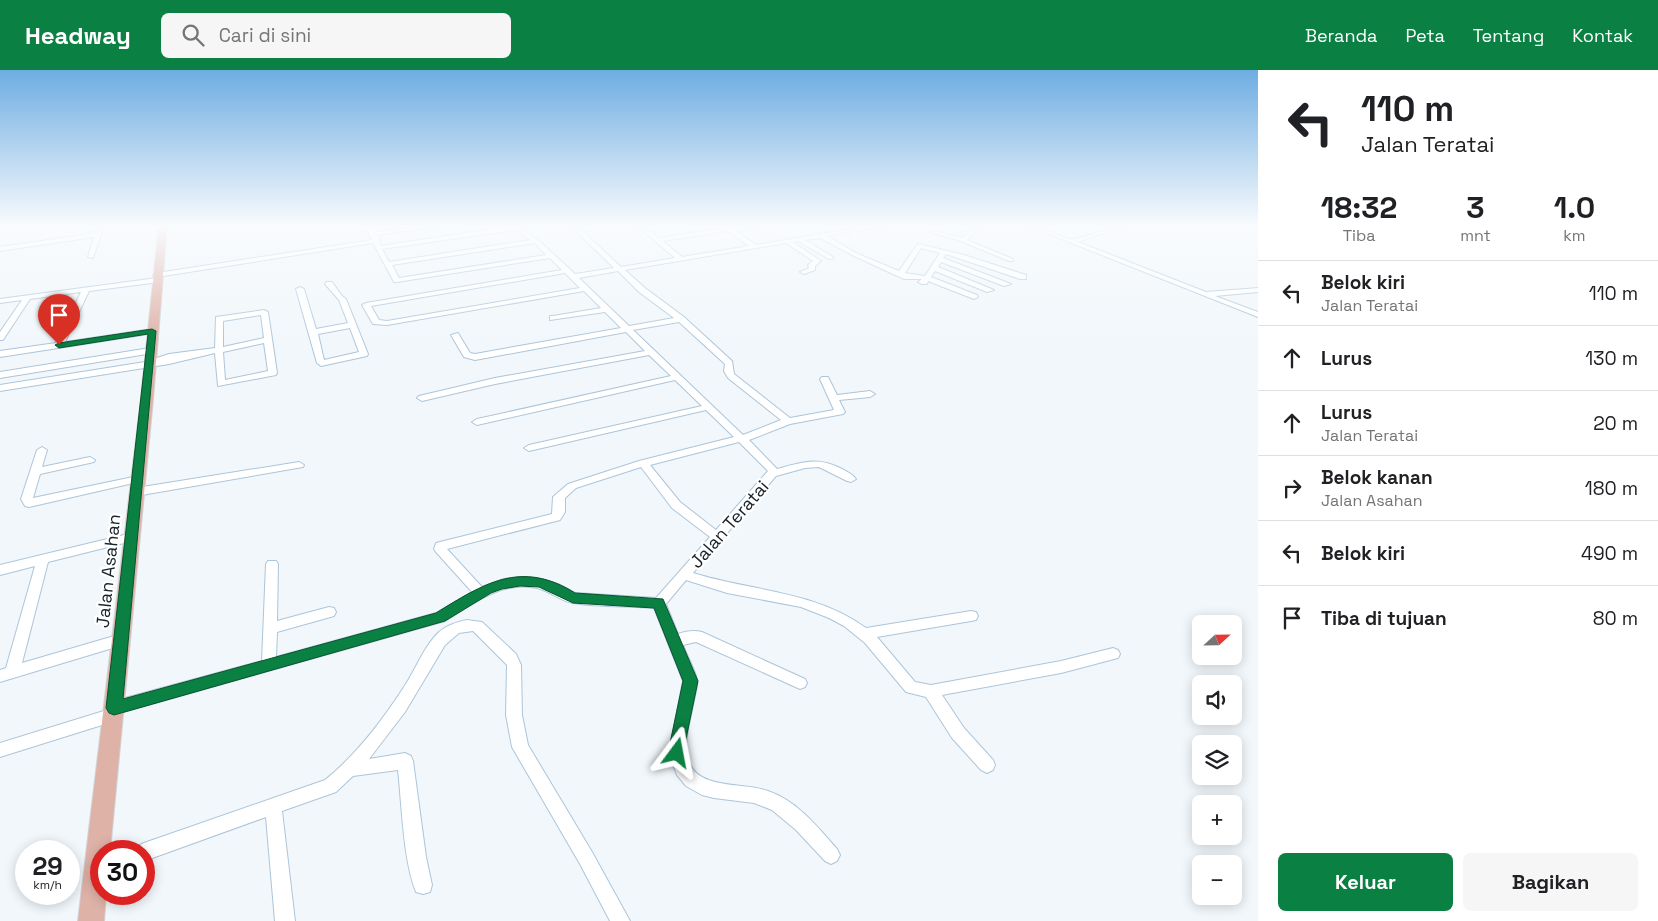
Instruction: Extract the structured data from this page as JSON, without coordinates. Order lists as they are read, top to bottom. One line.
{"streets":{"main road":["Jalan Asahan"],"street":["Jalan Teratai"]},"north":"right","page":{"header":"Headway","search":"Cari di sini","nav":["Beranda","Peta","Tentang","Kontak"],"turn":["110 m","Jalan Teratai"],"eta":["18:32","Tiba","3","mnt","1.0","km"],"list":[{"name":"Belok kiri","note":"Jalan Teratai","value":"110 m"},{"name":"Lurus","value":"130 m"},{"name":"Lurus","note":"Jalan Teratai","value":"20 m"},{"name":"Belok kanan","note":"Jalan Asahan","value":"180 m"},{"name":"Belok kiri","value":"490 m"},{"name":"Tiba di tujuan","value":"80 m"}],"map_buttons":["+","−"],"speed":"29 km/h","limit":"30","buttons":["Keluar","Bagikan"]}}
